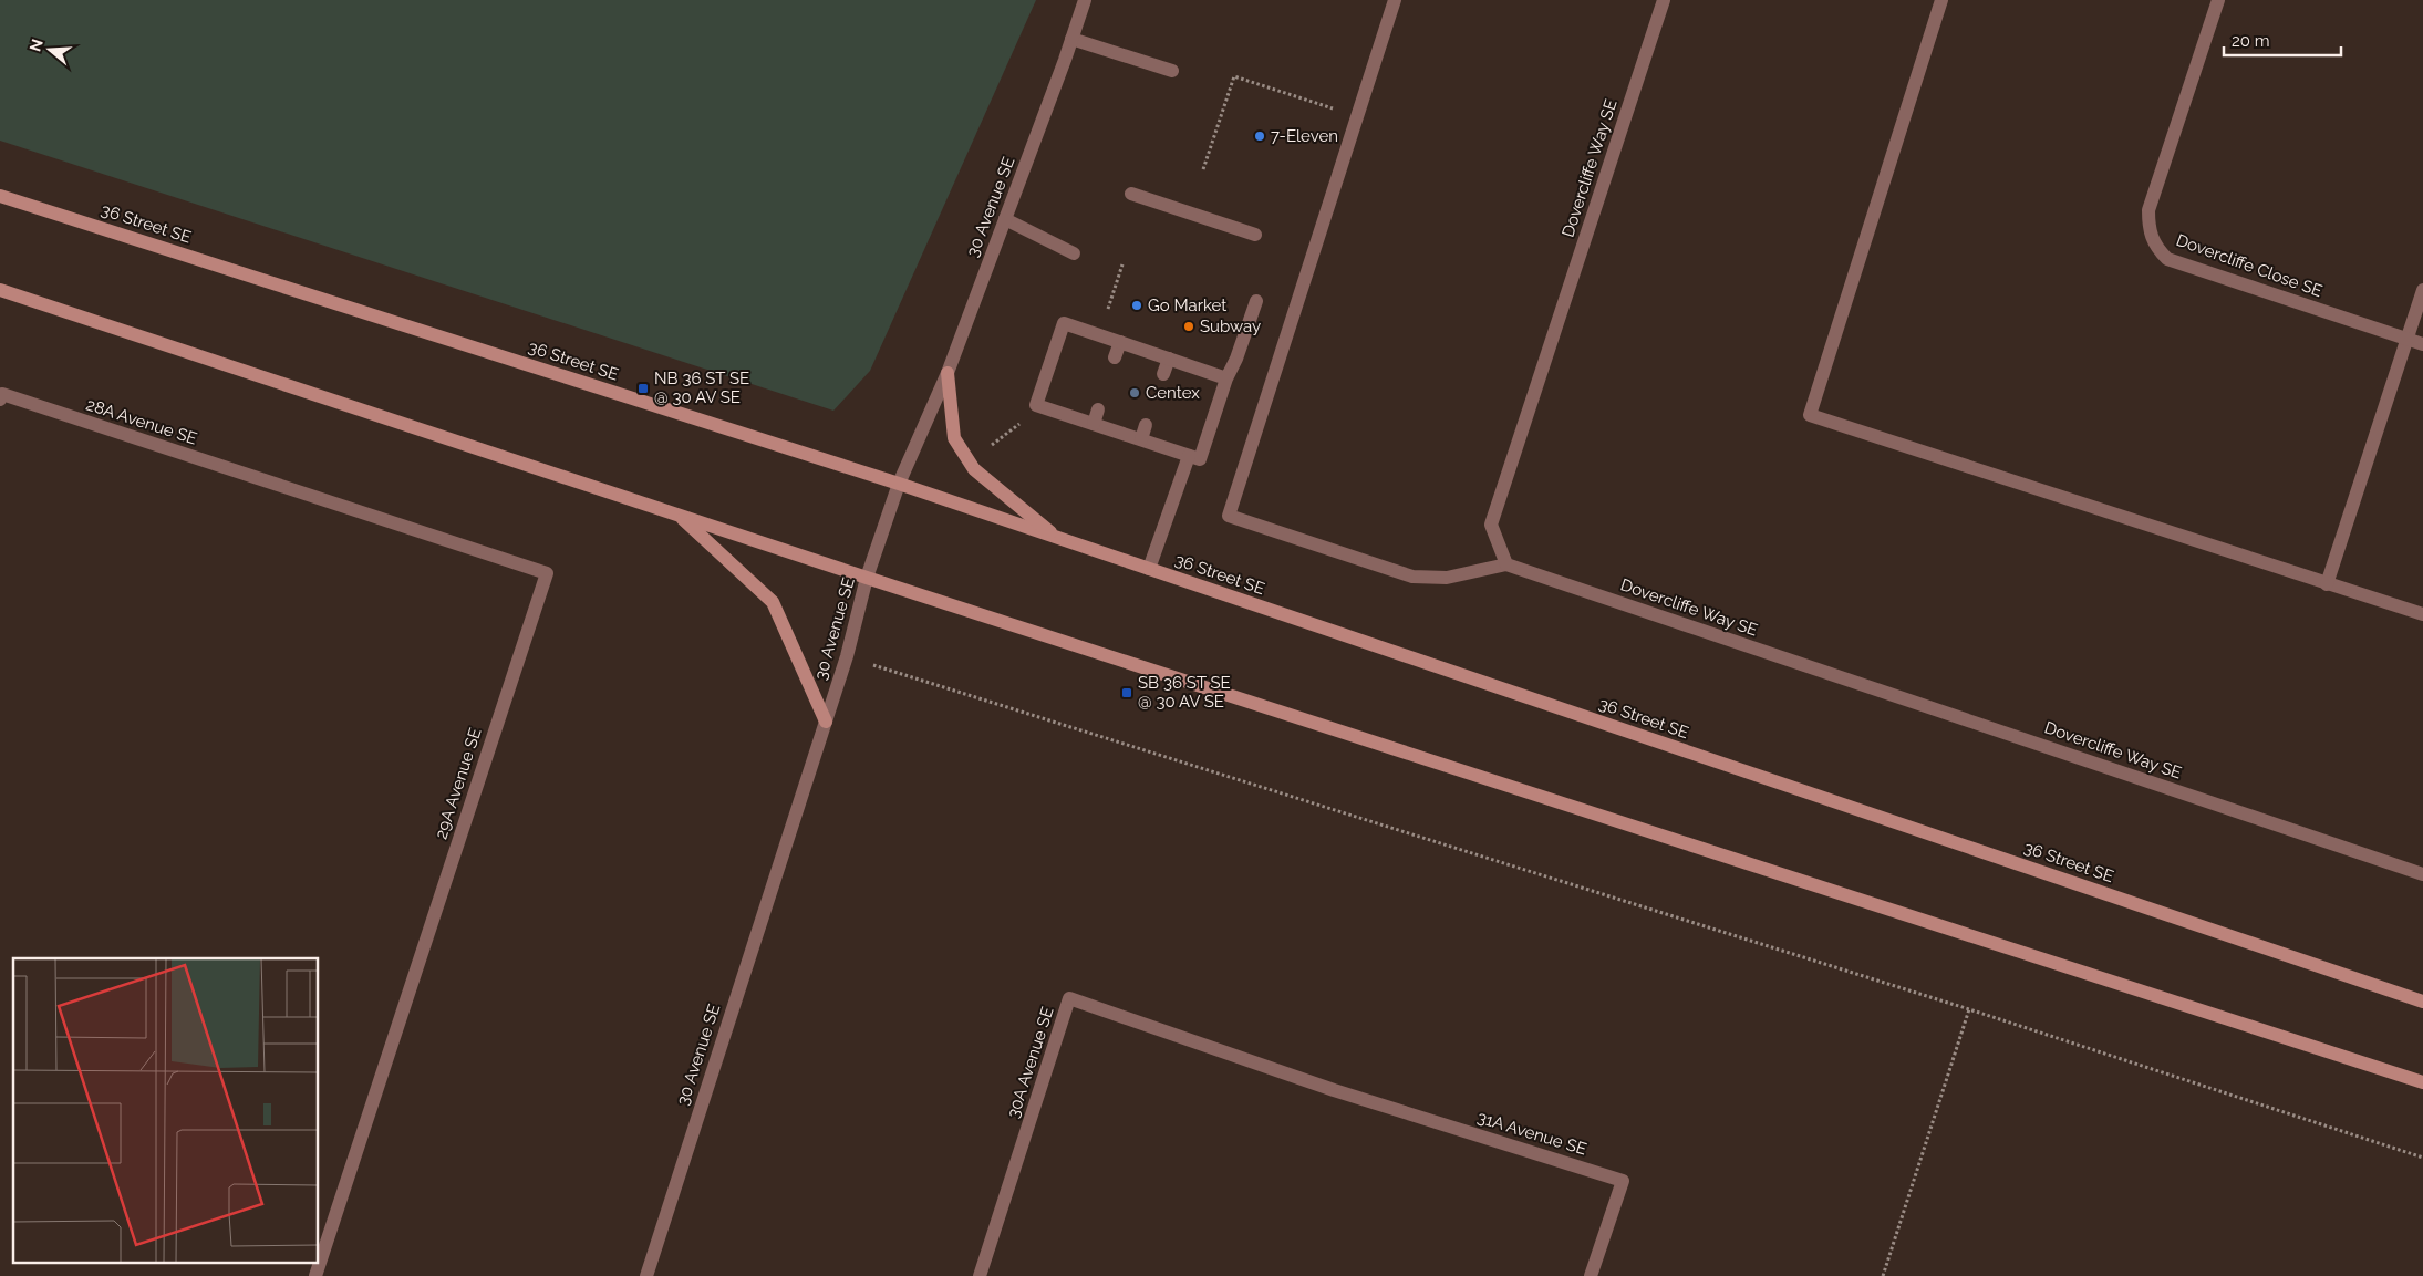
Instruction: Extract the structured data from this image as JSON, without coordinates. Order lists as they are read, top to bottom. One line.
{"streets":{"main road":["36 Street SE"],"street":["Dovercliffe Way SE","30 Avenue SE","Dovercliffe Close SE","28A Avenue SE","29A Avenue SE","30A Avenue SE","31A Avenue SE"]},"crossings":[["30 Avenue SE","36 Street SE"],["28A Avenue SE","29A Avenue SE"],["30A Avenue SE","31A Avenue SE"]],"places":{"other":["7-Eleven","Go Market","Subway","Centex"],"transit":["NB 36 ST SE @ 30 AV SE","SB 36 ST SE @ 30 AV SE"]},"scale_bar":"20 m","north":"left"}
